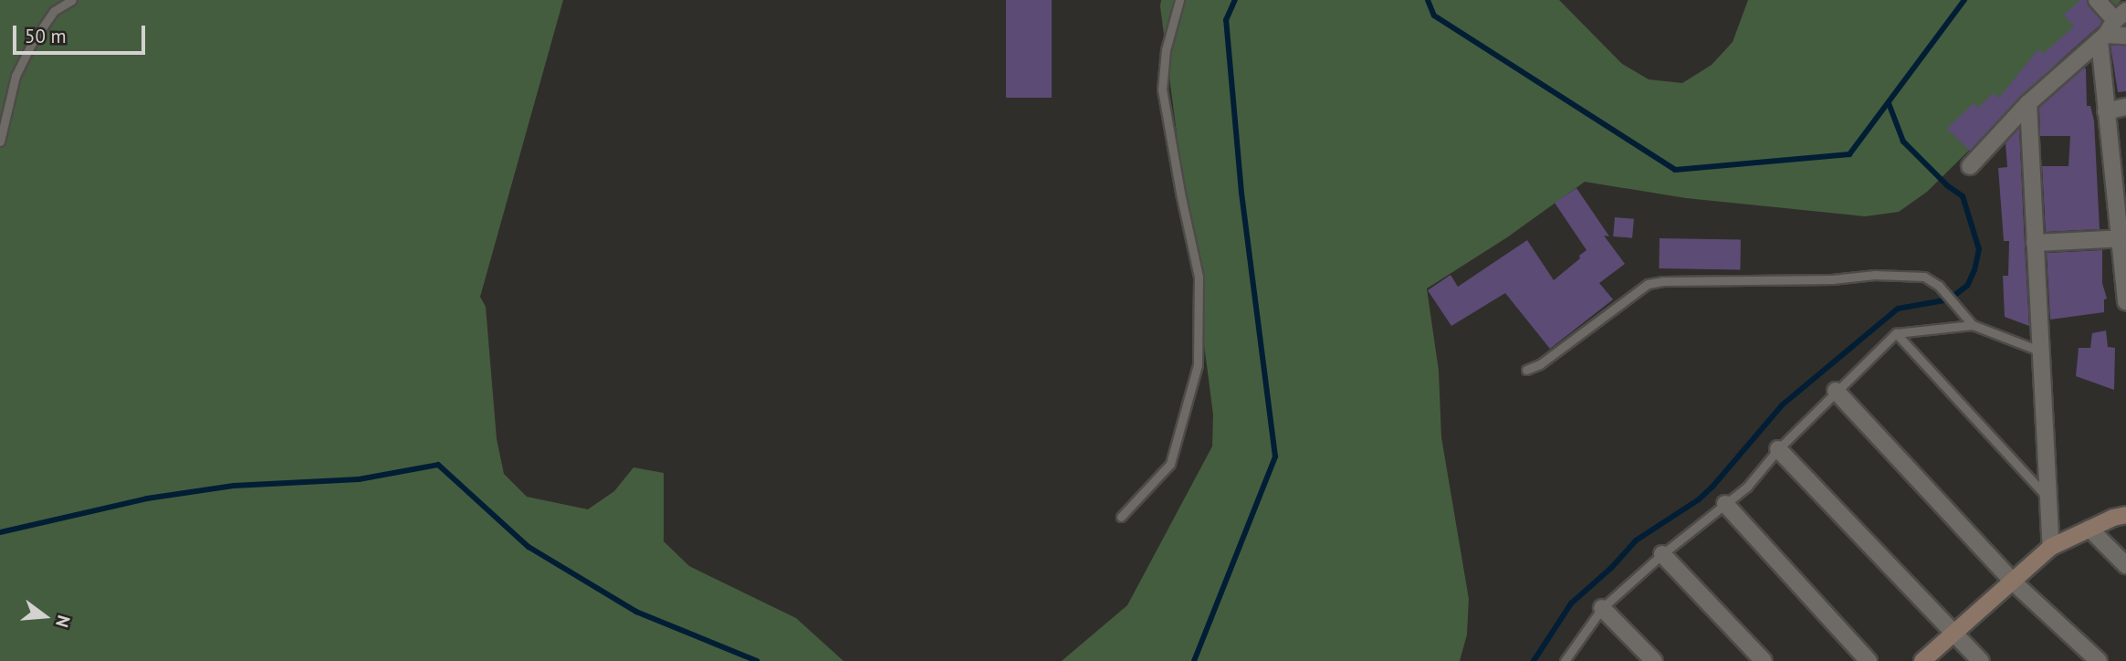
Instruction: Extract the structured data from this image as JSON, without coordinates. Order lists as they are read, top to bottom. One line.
{"scale_bar":"50 m","north":"right"}
